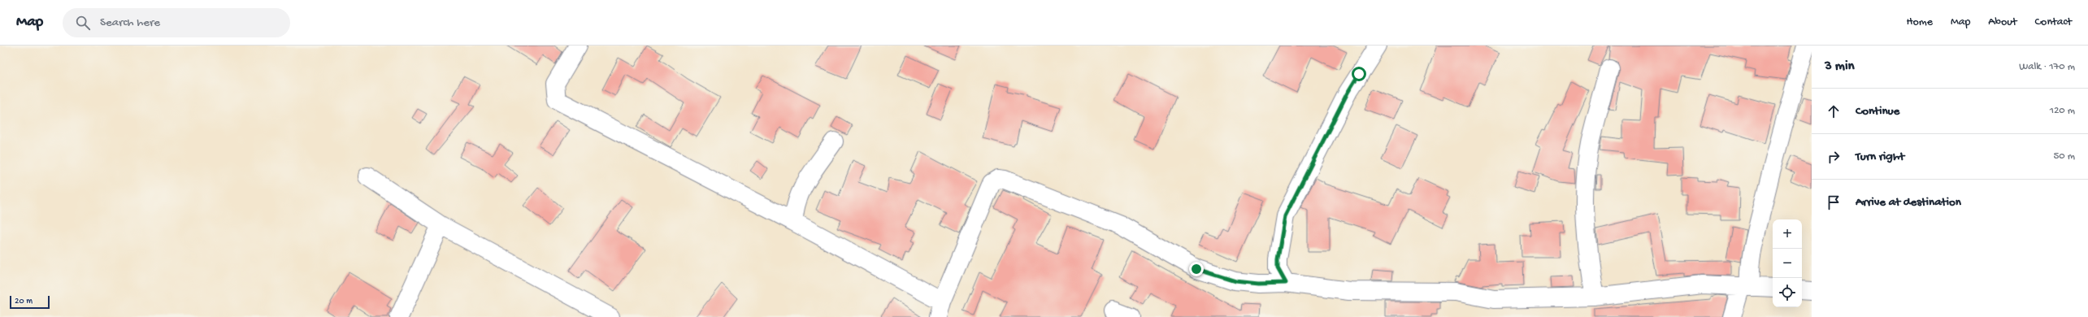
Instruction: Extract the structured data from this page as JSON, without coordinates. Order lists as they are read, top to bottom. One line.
{"scale_bar":"20 m","page":{"header":"Map","search":"Search here","nav":["Home","Map","About","Contact"],"heading":["3 min","Walk · 170 m"],"list":[["Continue","120 m"],["Turn right","50 m"],"Arrive at destination"],"map_buttons":["+","−"],"scale":"20 m"}}
